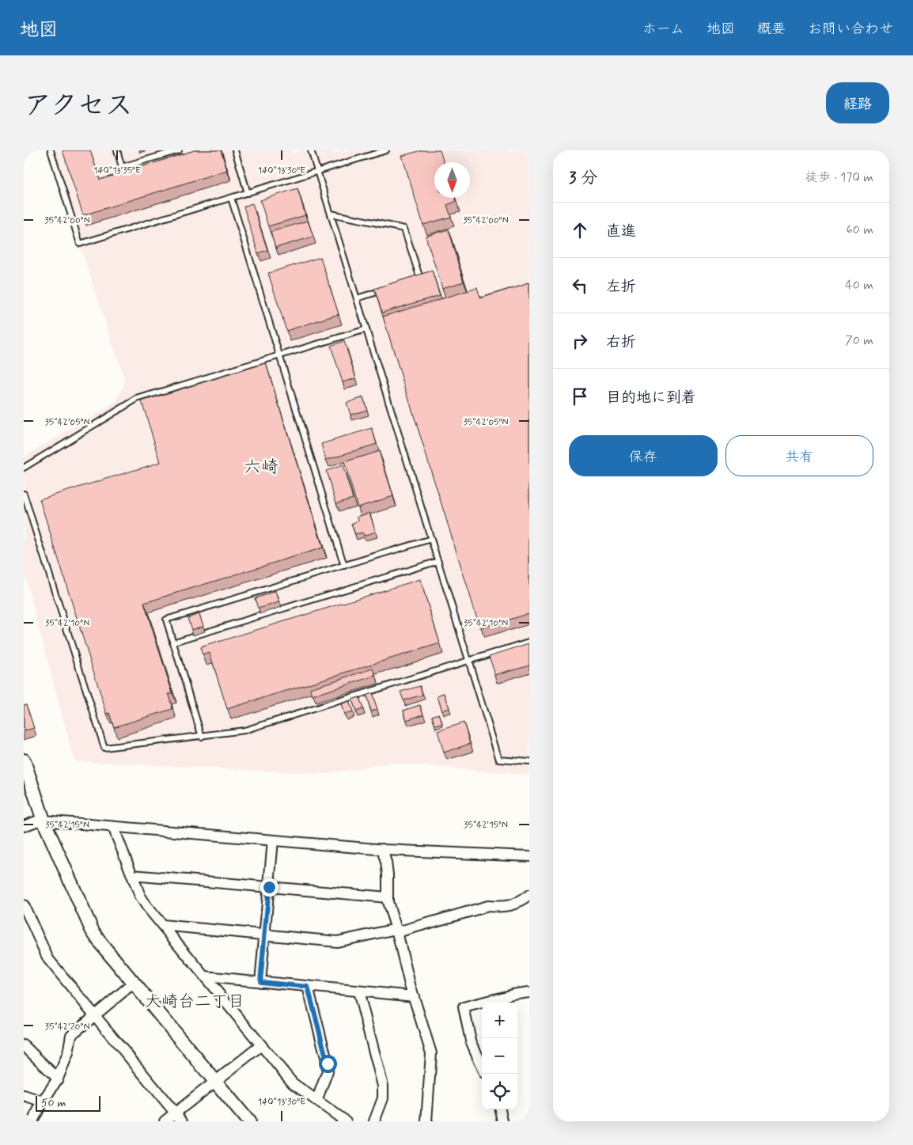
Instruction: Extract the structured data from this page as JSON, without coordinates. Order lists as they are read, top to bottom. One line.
{"districts":["六崎","大崎台二丁目"],"scale_bar":"50 m","north":"bottom","page":{"header":"地図","nav":["ホーム","地図","概要","お問い合わせ"],"title":"アクセス","buttons":["経路",["保存","共有"]],"heading":["3 分","徒歩 · 170 m"],"list":[["直進","60 m"],["左折","40 m"],["右折","70 m"],"目的地に到着"],"map_buttons":["+","−"],"scale":"50 m"},"coordinates":["140°13'35\"E","140°13'30\"E","35°42'00\"N","35°42'05\"N","35°42'10\"N","35°42'15\"N","35°42'20\"N"]}
